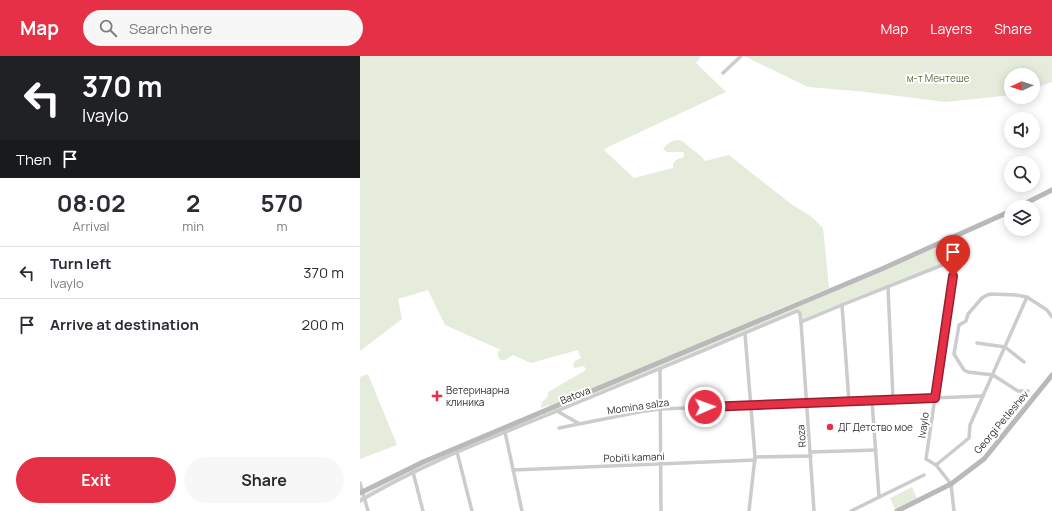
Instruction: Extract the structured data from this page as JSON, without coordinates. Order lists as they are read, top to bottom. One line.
{"streets":{"main road":["Georgi Petleshev"],"street":["Batova","Momina salza","Ivaylo","Roza","Pobiti kamani"]},"crossings":[["Batova","Roza"],["Momina salza","Ivaylo"],["Momina salza","Roza"],["Georgi Petleshev","Ivaylo"],["Roza","Pobiti kamani"]],"parks":["м-т Ментeше"],"places":{"health":["Ветеринарна клиника"],"other":["ДГ Детство мое"]},"north":"left","page":{"header":"Map","search":"Search here","nav":["Map","Layers","Share"],"turn":["370 m","Ivaylo"],"then":"Then","eta":["08:02","Arrival","2","min","570","m"],"list":[{"name":"Turn left","note":"Ivaylo","value":"370 m"},{"name":"Arrive at destination","value":"200 m"}],"buttons":["Exit","Share"]}}
